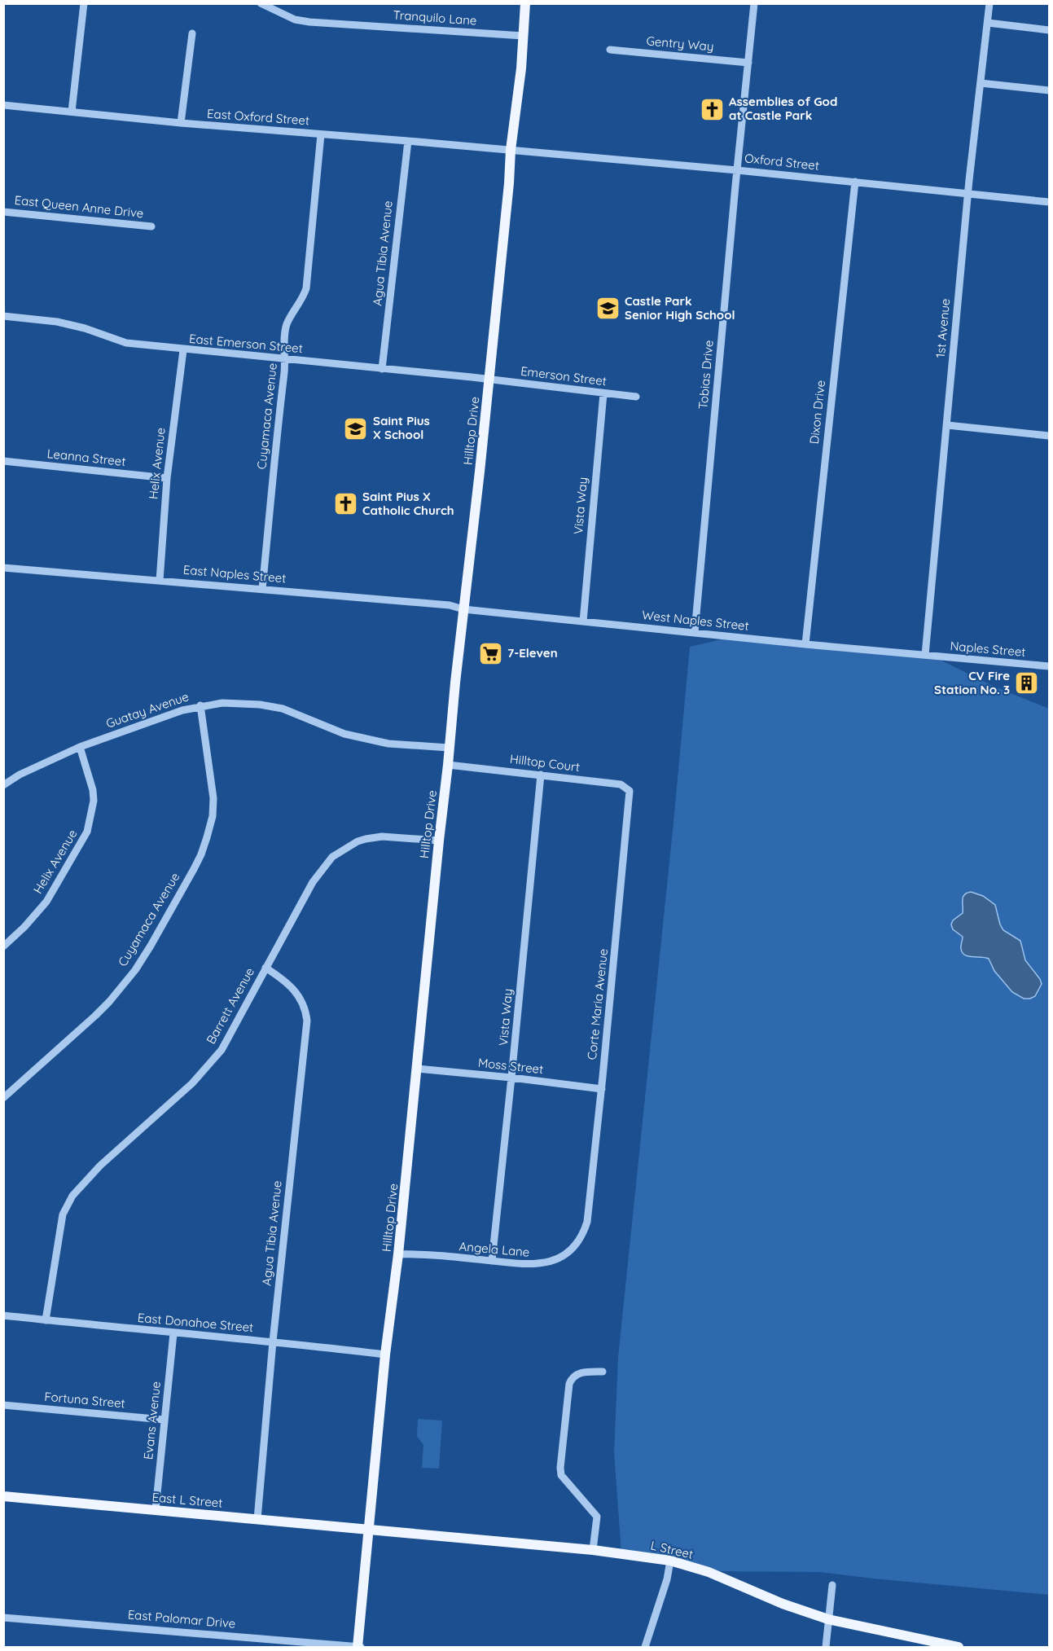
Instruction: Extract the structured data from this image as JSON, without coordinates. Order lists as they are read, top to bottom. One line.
{"streets":{"main road":["Hilltop Drive","East L Street","L Street"],"street":["Tranquilo Lane","Gentry Way","East Oxford Street","Oxford Street","East Queen Anne Drive","Agua Tibia Avenue","1st Avenue","East Emerson Street","Tobias Drive","Emerson Street","Dixon Drive","Cuyamaca Avenue","Leanna Street","Helix Avenue","Vista Way","East Naples Street","West Naples Street","Naples Street","Guatay Avenue","Hilltop Court","Corte Maria Avenue","Barrett Avenue","Moss Street","Angela Lane","East Donahoe Street","Fortuna Street","Evans Avenue","East Palomar Drive"]},"crossings":[["Tranquilo Lane","Hilltop Drive"],["Gentry Way","Tobias Drive"],["East Oxford Street","Oxford Street"],["East Oxford Street","Agua Tibia Avenue"],["East Oxford Street","Cuyamaca Avenue"],["East Oxford Street","Hilltop Drive"],["Oxford Street","1st Avenue"],["Oxford Street","Tobias Drive"],["Oxford Street","Dixon Drive"],["Oxford Street","Hilltop Drive"],["Agua Tibia Avenue","East Emerson Street"],["Agua Tibia Avenue","Barrett Avenue"],["Agua Tibia Avenue","East Donahoe Street"],["Agua Tibia Avenue","East L Street"],["1st Avenue","West Naples Street"],["1st Avenue","Naples Street"],["East Emerson Street","Emerson Street"],["East Emerson Street","Cuyamaca Avenue"],["East Emerson Street","Hilltop Drive"],["East Emerson Street","Helix Avenue"],["Tobias Drive","West Naples Street"],["Emerson Street","Hilltop Drive"],["Emerson Street","Vista Way"],["Dixon Drive","West Naples Street"],["Cuyamaca Avenue","East Naples Street"],["Cuyamaca Avenue","Guatay Avenue"],["Hilltop Drive","East Naples Street"],["Hilltop Drive","West Naples Street"],["Hilltop Drive","Guatay Avenue"],["Hilltop Drive","Hilltop Court"],["Hilltop Drive","Barrett Avenue"],["Hilltop Drive","Moss Street"],["Hilltop Drive","Angela Lane"],["Hilltop Drive","East Donahoe Street"],["Hilltop Drive","East L Street"],["Hilltop Drive","L Street"],["Hilltop Drive","East Palomar Drive"],["Leanna Street","Helix Avenue"],["Helix Avenue","East Naples Street"],["Helix Avenue","Guatay Avenue"],["Vista Way","West Naples Street"],["Vista Way","Hilltop Court"],["Vista Way","Moss Street"],["Vista Way","Angela Lane"],["East Naples Street","West Naples Street"],["West Naples Street","Naples Street"],["Hilltop Court","Corte Maria Avenue"],["Corte Maria Avenue","Moss Street"],["Corte Maria Avenue","Angela Lane"],["Barrett Avenue","East Donahoe Street"],["East Donahoe Street","Evans Avenue"],["Fortuna Street","Evans Avenue"],["Evans Avenue","East L Street"],["East L Street","L Street"]],"places":{"church":["Assemblies of God at Castle Park","Saint Pius X Catholic Church"],"school or university":["Castle Park Senior High School","Saint Pius X School"],"supermarket":["7-Eleven"],"building":["CV Fire Station No. 3"]}}
